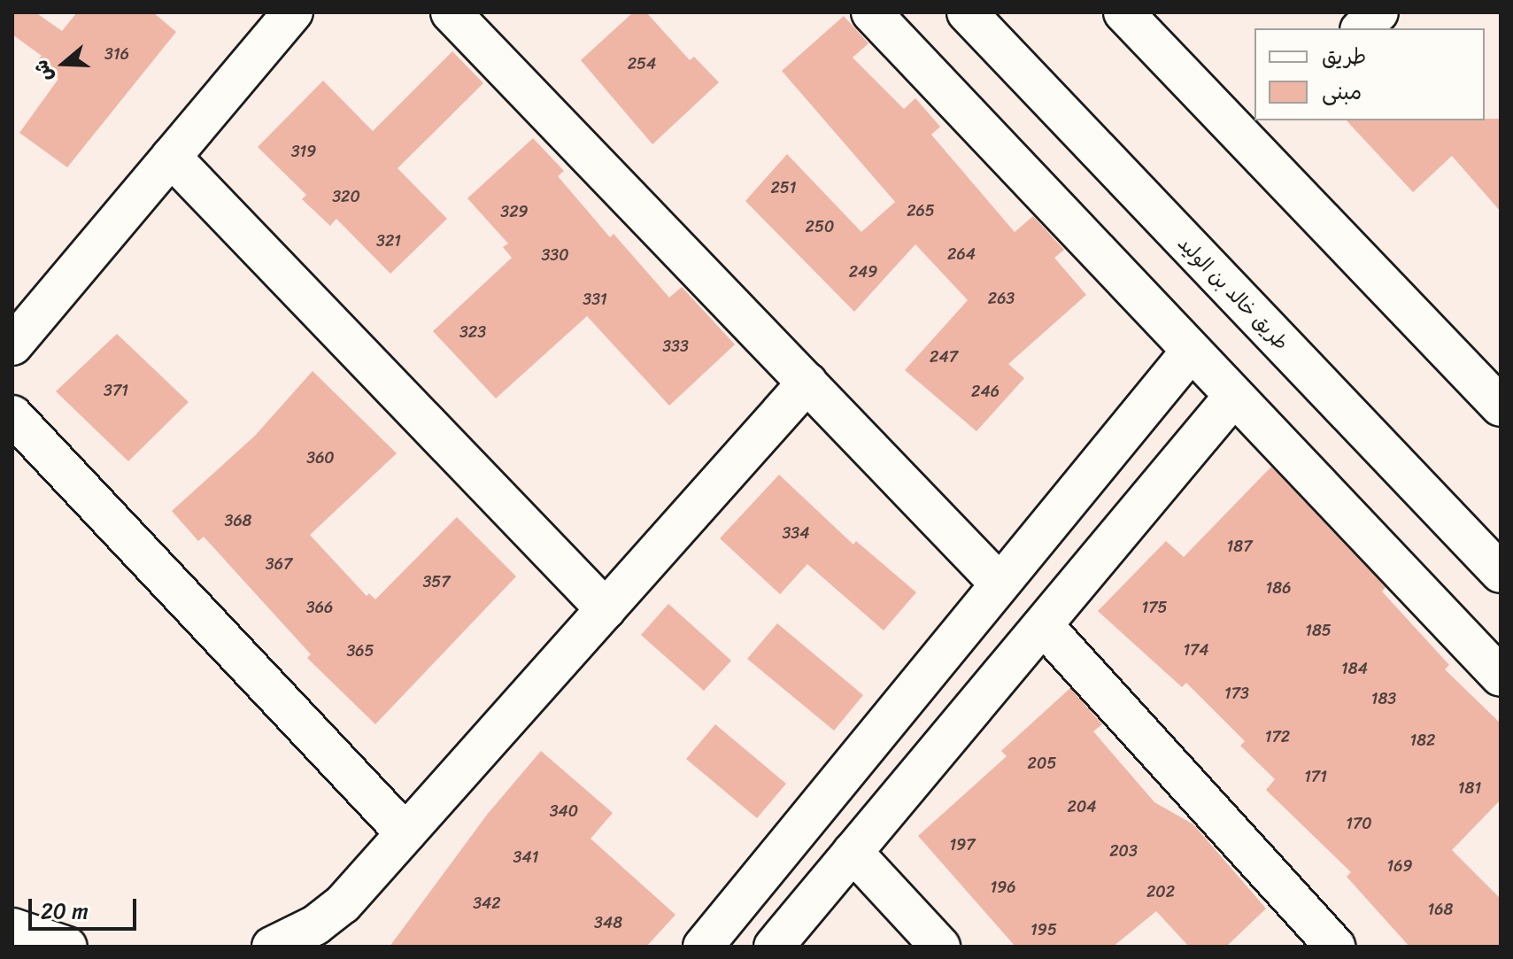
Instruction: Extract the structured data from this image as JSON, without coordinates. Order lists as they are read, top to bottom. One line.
{"streets":{"street":["طريق خالد بن الوليد"]},"house_numbers":["316","254","319","251","320","265","329","250","321","264","330","249","263","331","323","333","247","371","246","360","368","334","187","367","357","186","366","175","185","174","365","184","173","183","172","182","205","171","181","204","340","170","197","203","341","169","196","202","342","168","348","195"],"legend":["طريق","مبنى"],"scale_bar":"20 m","north":"left"}
